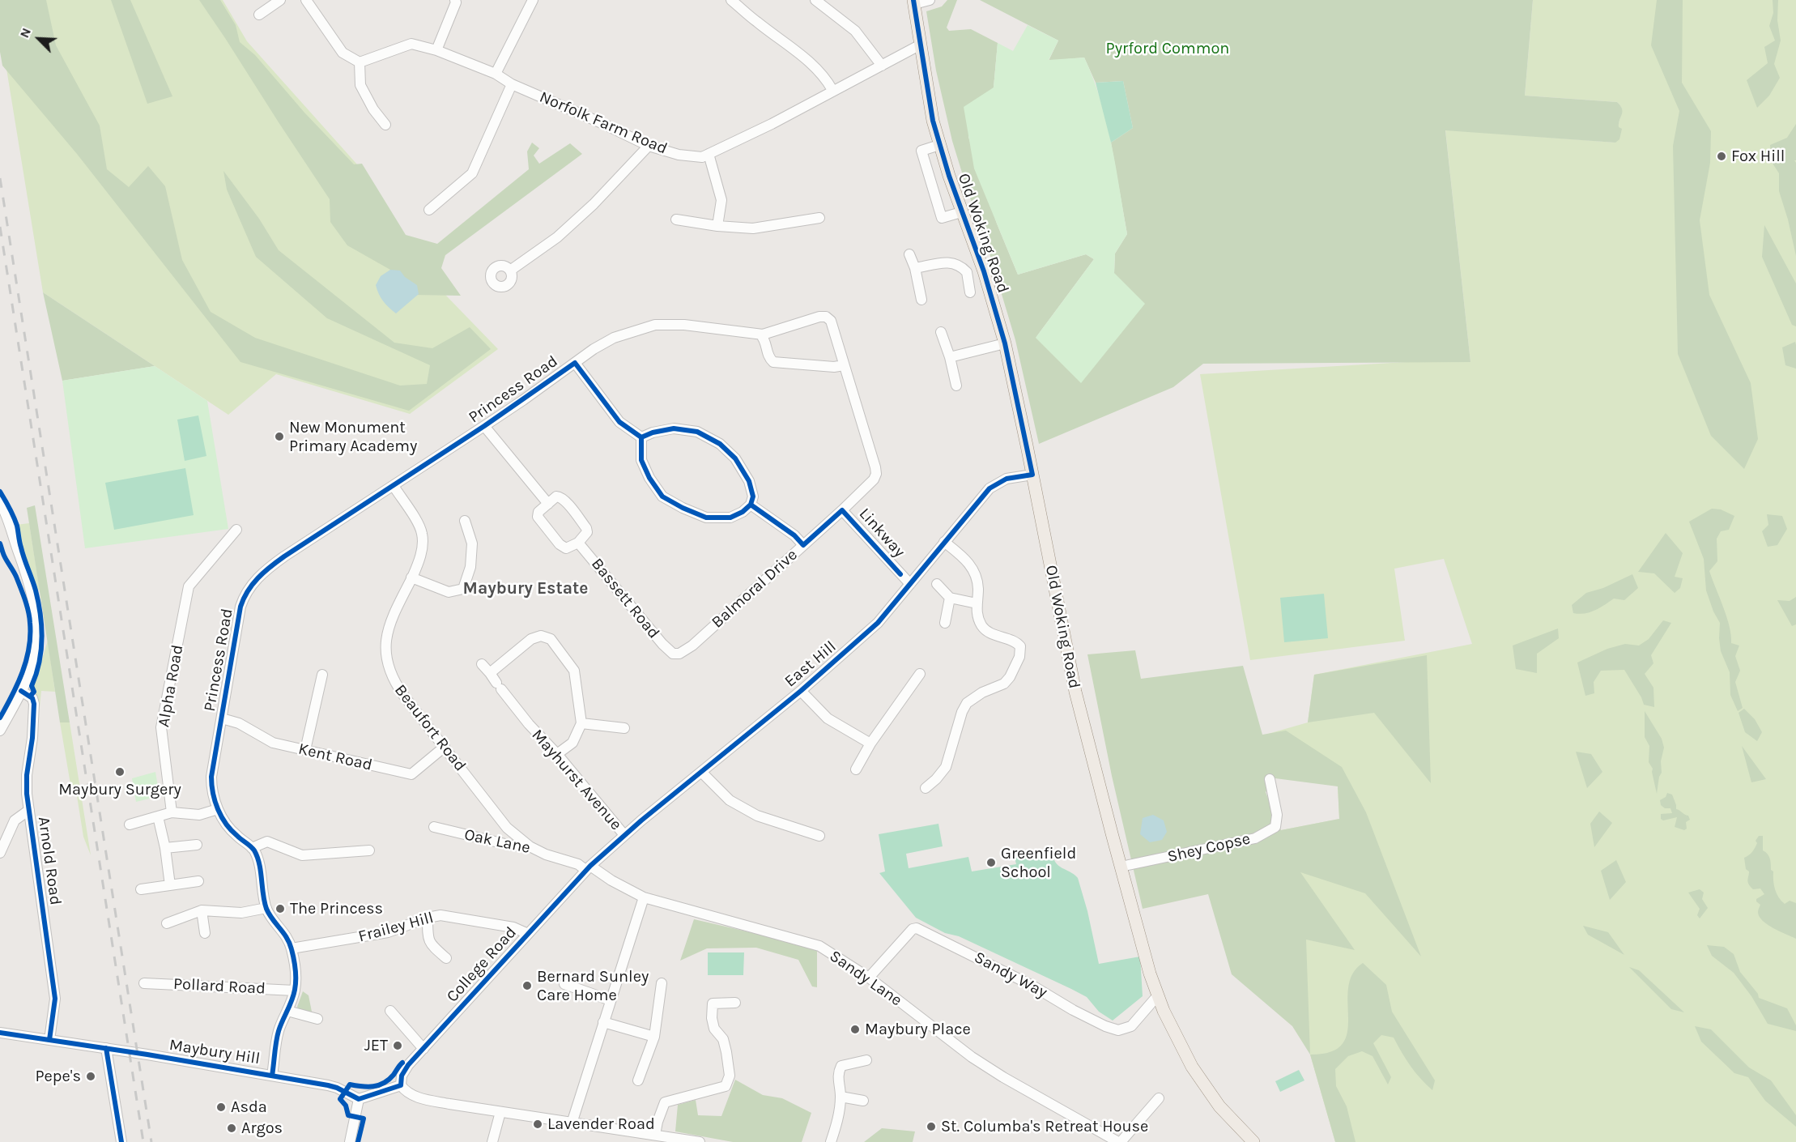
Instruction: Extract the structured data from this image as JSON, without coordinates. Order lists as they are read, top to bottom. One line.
{"streets":{"main road":["Old Woking Road"],"street":["Norfolk Farm Road","Princess Road","Linkway","Balmoral Drive","Bassett Road","East Hill","Alpha Road","Beaufort Road","Kent Road","Mayhurst Avenue","Oak Lane","Shey Copse","Arnold Road","Frailey Hill","College Road","Sandy Way","Sandy Lane","Pollard Road","Maybury Hill"]},"crossings":[["Norfolk Farm Road","Old Woking Road"],["Old Woking Road","East Hill"],["Old Woking Road","Shey Copse"],["Old Woking Road","Sandy Way"],["Princess Road","Balmoral Drive"],["Princess Road","Beaufort Road"],["Princess Road","Kent Road"],["Princess Road","Frailey Hill"],["Princess Road","Pollard Road"],["Princess Road","Maybury Hill"],["Linkway","Balmoral Drive"],["Linkway","East Hill"],["Balmoral Drive","Bassett Road"],["East Hill","Mayhurst Avenue"],["East Hill","Oak Lane"],["East Hill","College Road"],["East Hill","Sandy Lane"],["Beaufort Road","Kent Road"],["Beaufort Road","Oak Lane"],["Oak Lane","College Road"],["Oak Lane","Sandy Lane"],["Arnold Road","Maybury Hill"],["Frailey Hill","College Road"],["College Road","Sandy Lane"],["Sandy Way","Sandy Lane"]],"districts":["Maybury Estate"],"parks":["Pyrford Common"],"places":["Fox Hill","New Monument Primary Academy","Maybury Surgery","Greenfield School","The Princess","Bernard Sunley Care Home","Maybury Place","JET","Pepe's","Asda","Lavender Road","St. Columba's Retreat House","Argos"],"north":"top left"}
